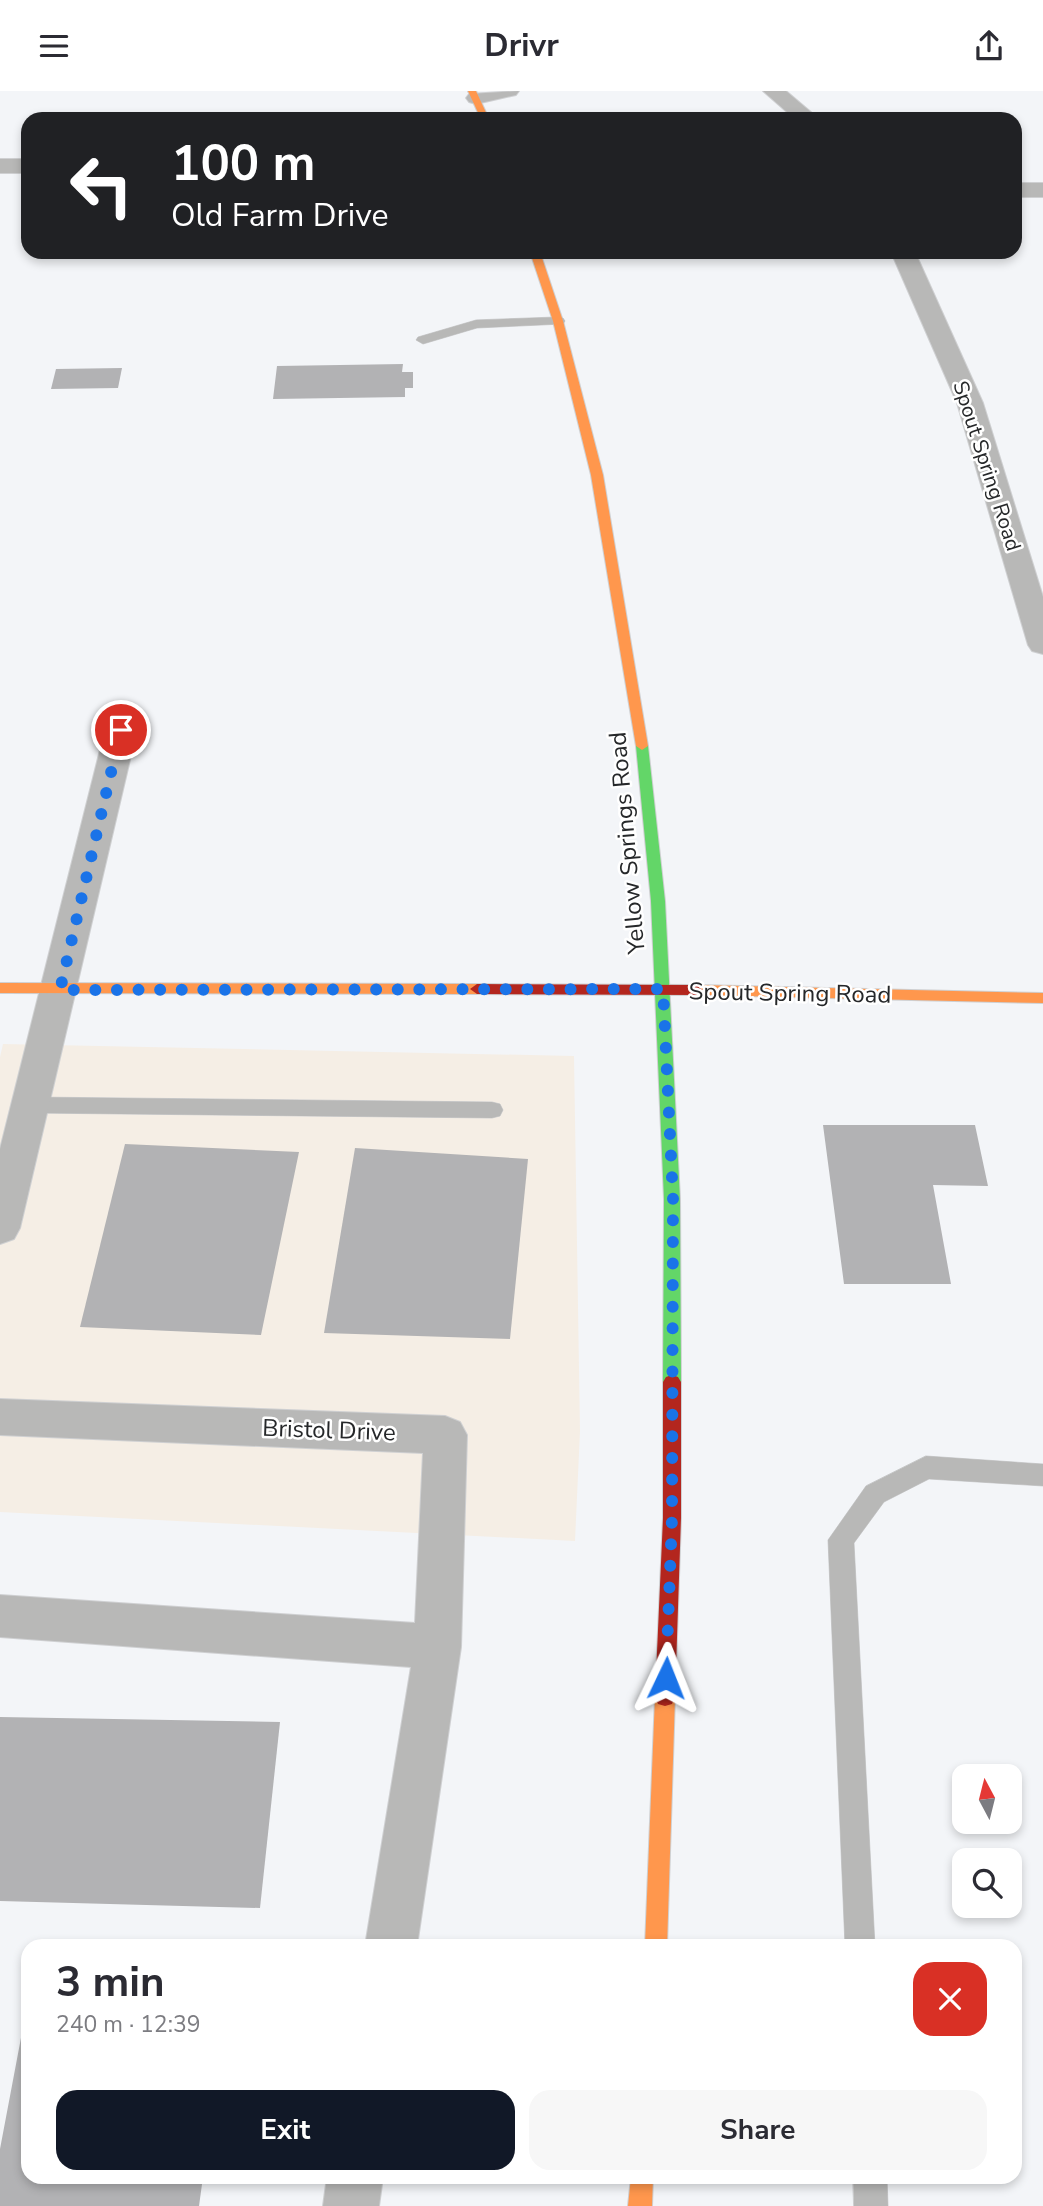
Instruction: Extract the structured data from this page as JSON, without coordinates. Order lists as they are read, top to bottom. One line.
{"streets":{"main road":["Spout Spring Road","Yellow Springs Road"],"street":["Bristol Drive"]},"crossings":[["Spout Spring Road","Yellow Springs Road"]],"north":"top","page":{"header":"Drivr","turn":["100 m","Old Farm Drive"],"heading":["3 min","240 m · 12:39"],"buttons":["Exit","Share"]}}
